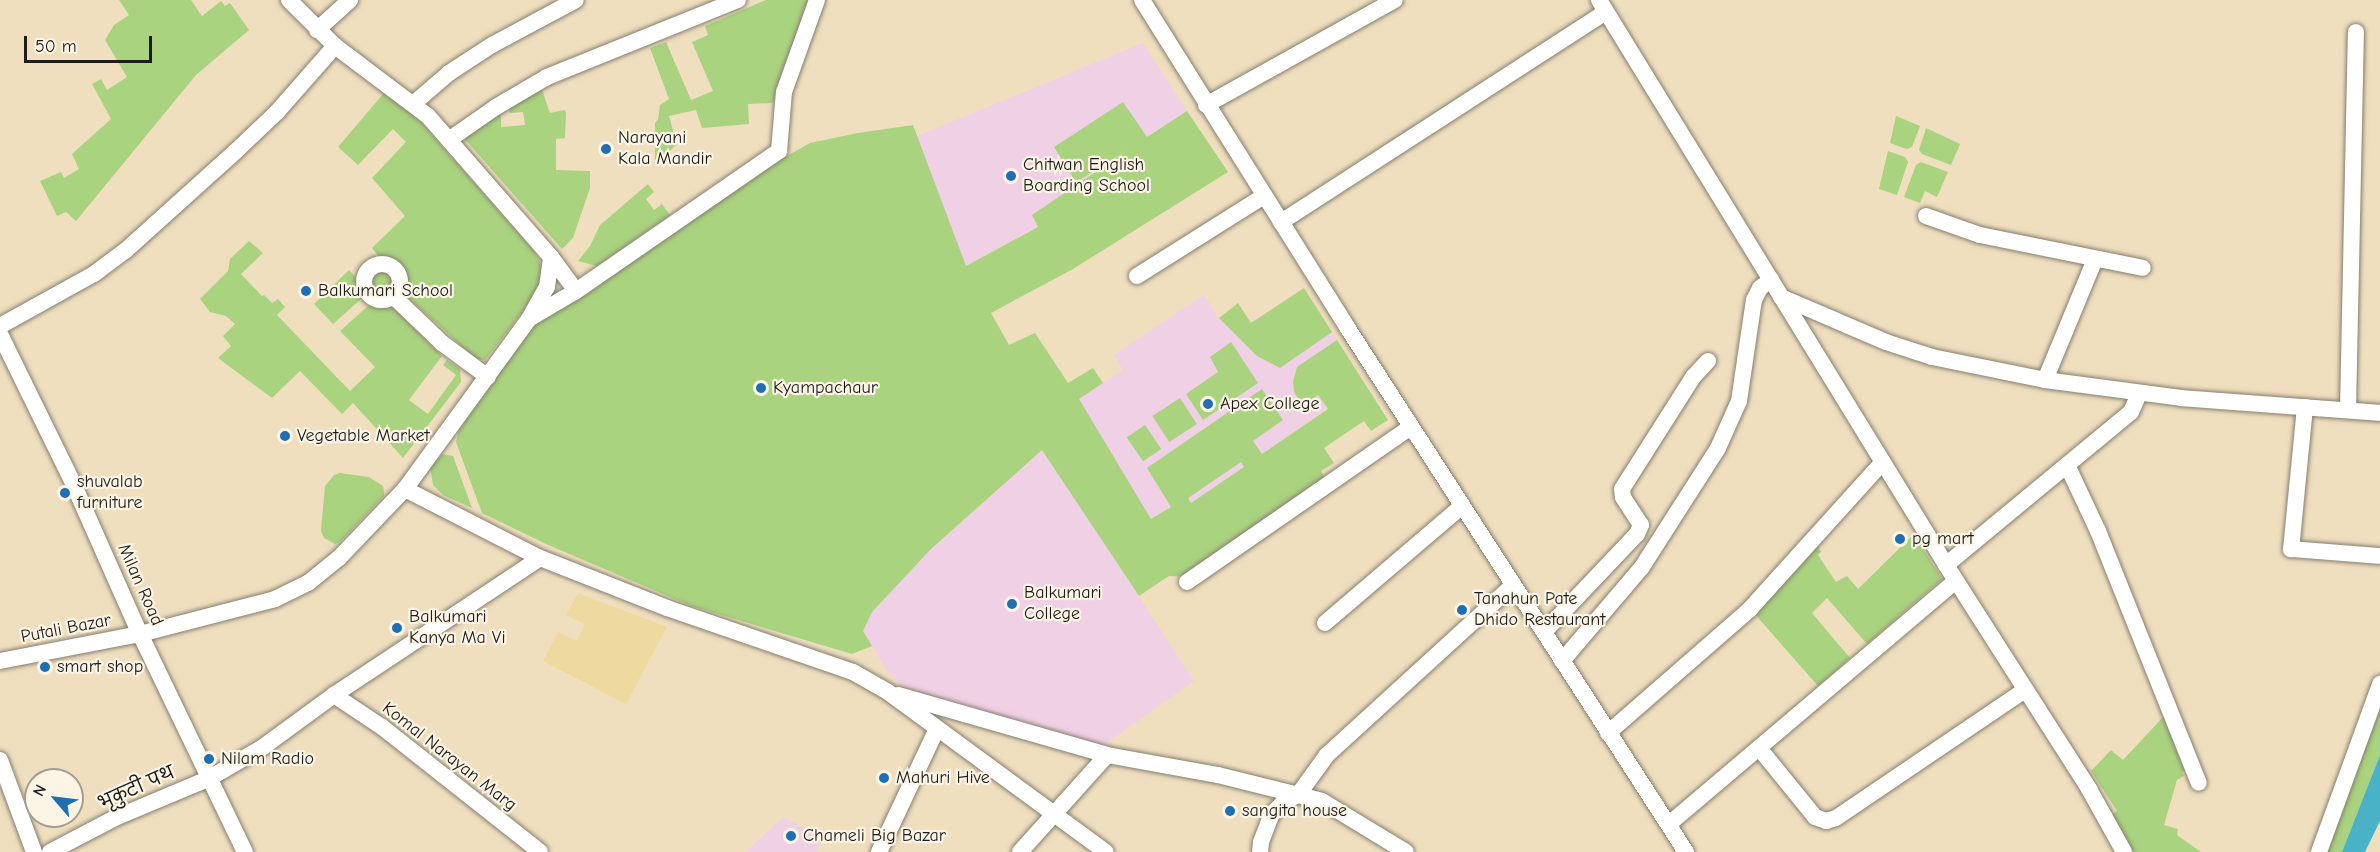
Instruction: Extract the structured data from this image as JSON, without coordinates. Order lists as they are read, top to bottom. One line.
{"streets":{"street":["Milan Road","Putali Bazar","Komal Narayan Marg","भृकुटी पथ"]},"crossings":[["Milan Road","Putali Bazar"],["Milan Road","भृकुटी पथ"],["Komal Narayan Marg","भृकुटी पथ"]],"places":["Narayani Kala Mandir","Chitwan English Boarding School","Balkumari School","Kyampachaur","Apex College","Vegetable Market","shuvalab furniture","pg mart","Balkumari College","Tanahun Pate Dhido Restaurant","Balkumari Kanya Ma Vi","smart shop","Nilam Radio","Mahuri Hive","sangita house","Chameli Big Bazar"],"scale_bar":"50 m","north":"top left"}
